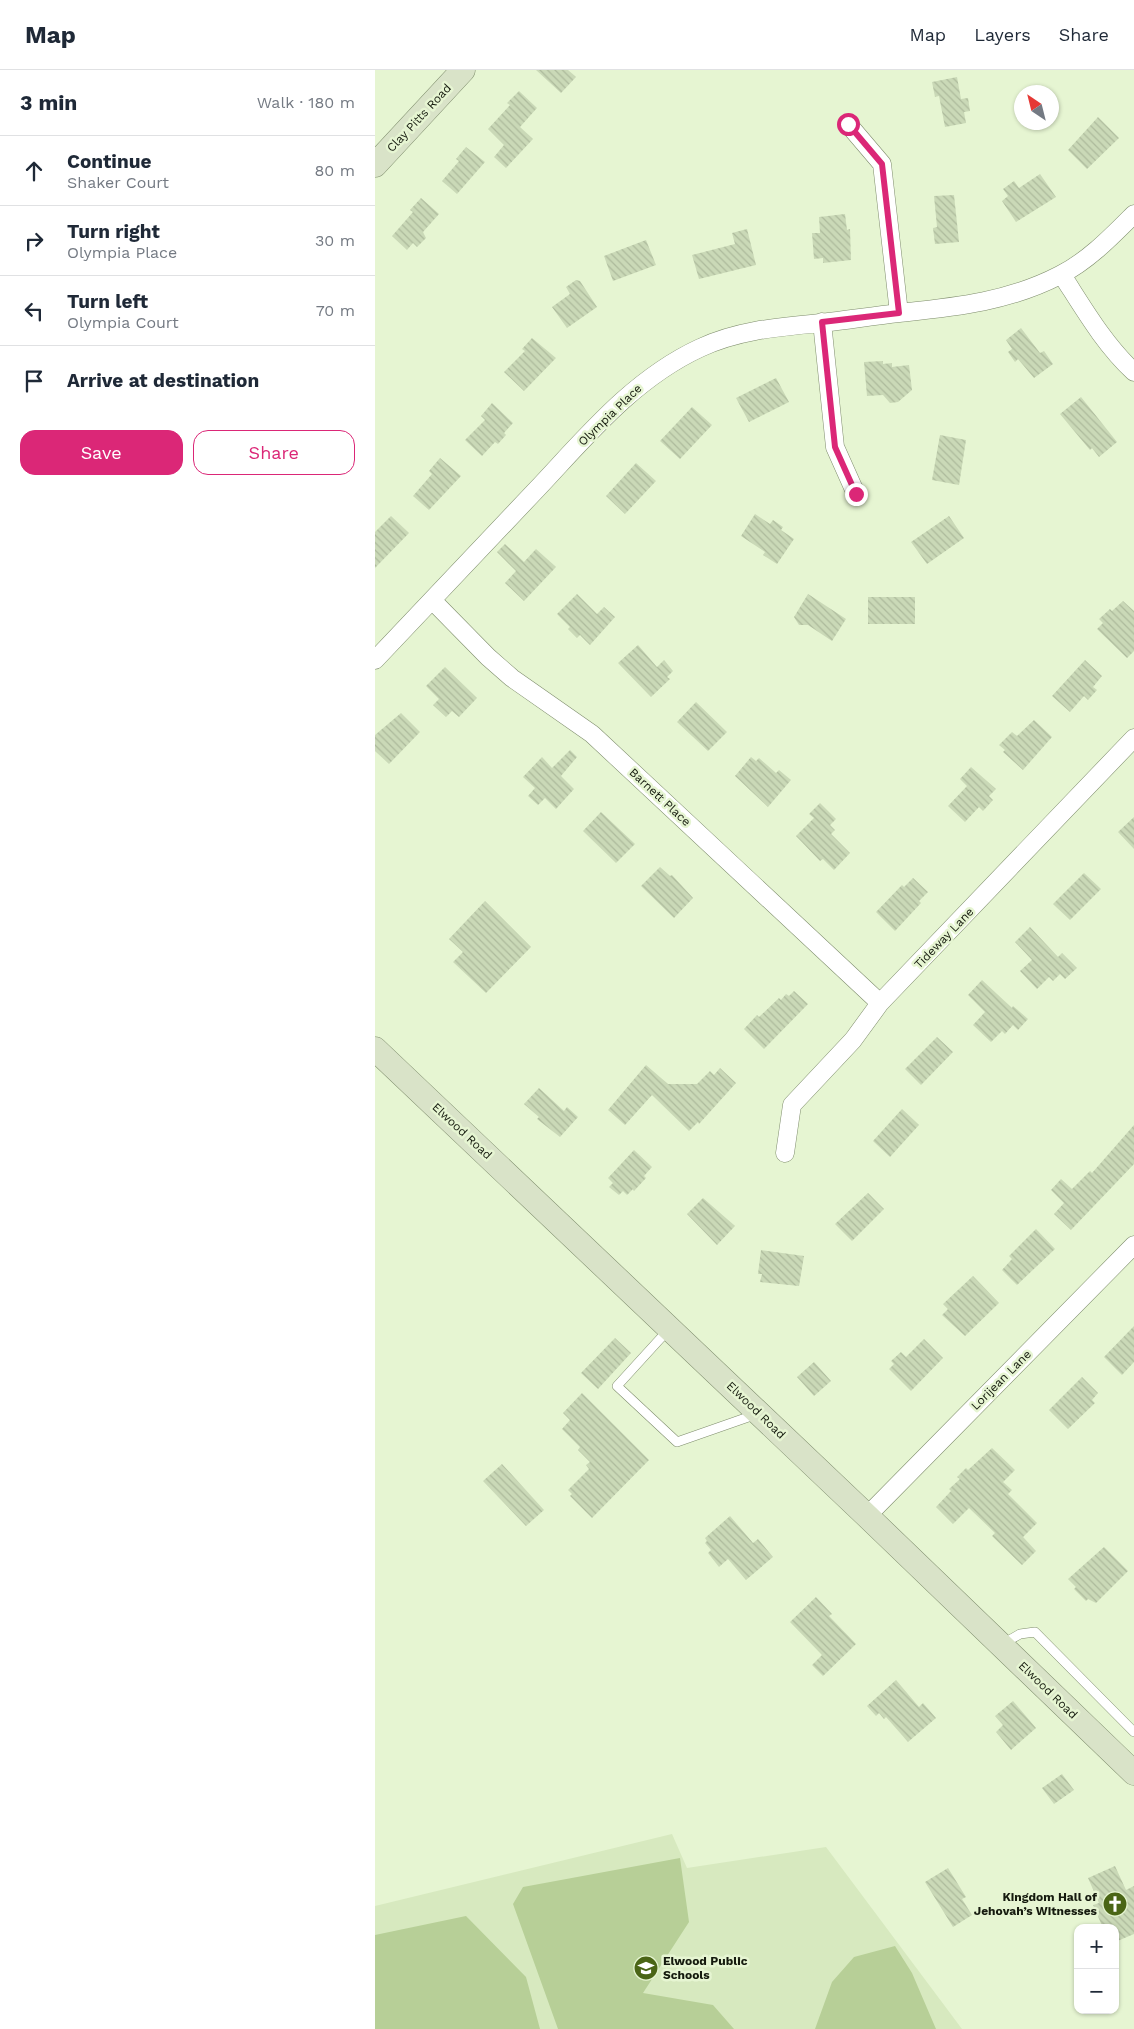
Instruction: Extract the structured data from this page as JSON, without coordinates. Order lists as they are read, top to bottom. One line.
{"streets":{"main road":["Clay Pitts Road","Elwood Road"],"street":["Olympia Place","Barnett Place","Tideway Lane","Lorijean Lane"]},"crossings":[["Olympia Place","Barnett Place"],["Barnett Place","Tideway Lane"],["Elwood Road","Lorijean Lane"]],"places":{"church":["Kingdom Hall of Jehovah’s Witnesses"],"school or university":["Elwood Public Schools"]},"north":"top left","page":{"header":"Map","nav":["Map","Layers","Share"],"heading":["3 min","Walk · 180 m"],"list":[["Continue","Shaker Court","80 m"],["Turn right","Olympia Place","30 m"],["Turn left","Olympia Court","70 m"],"Arrive at destination"],"buttons":["Save","Share"],"map_buttons":["+","−"]}}
